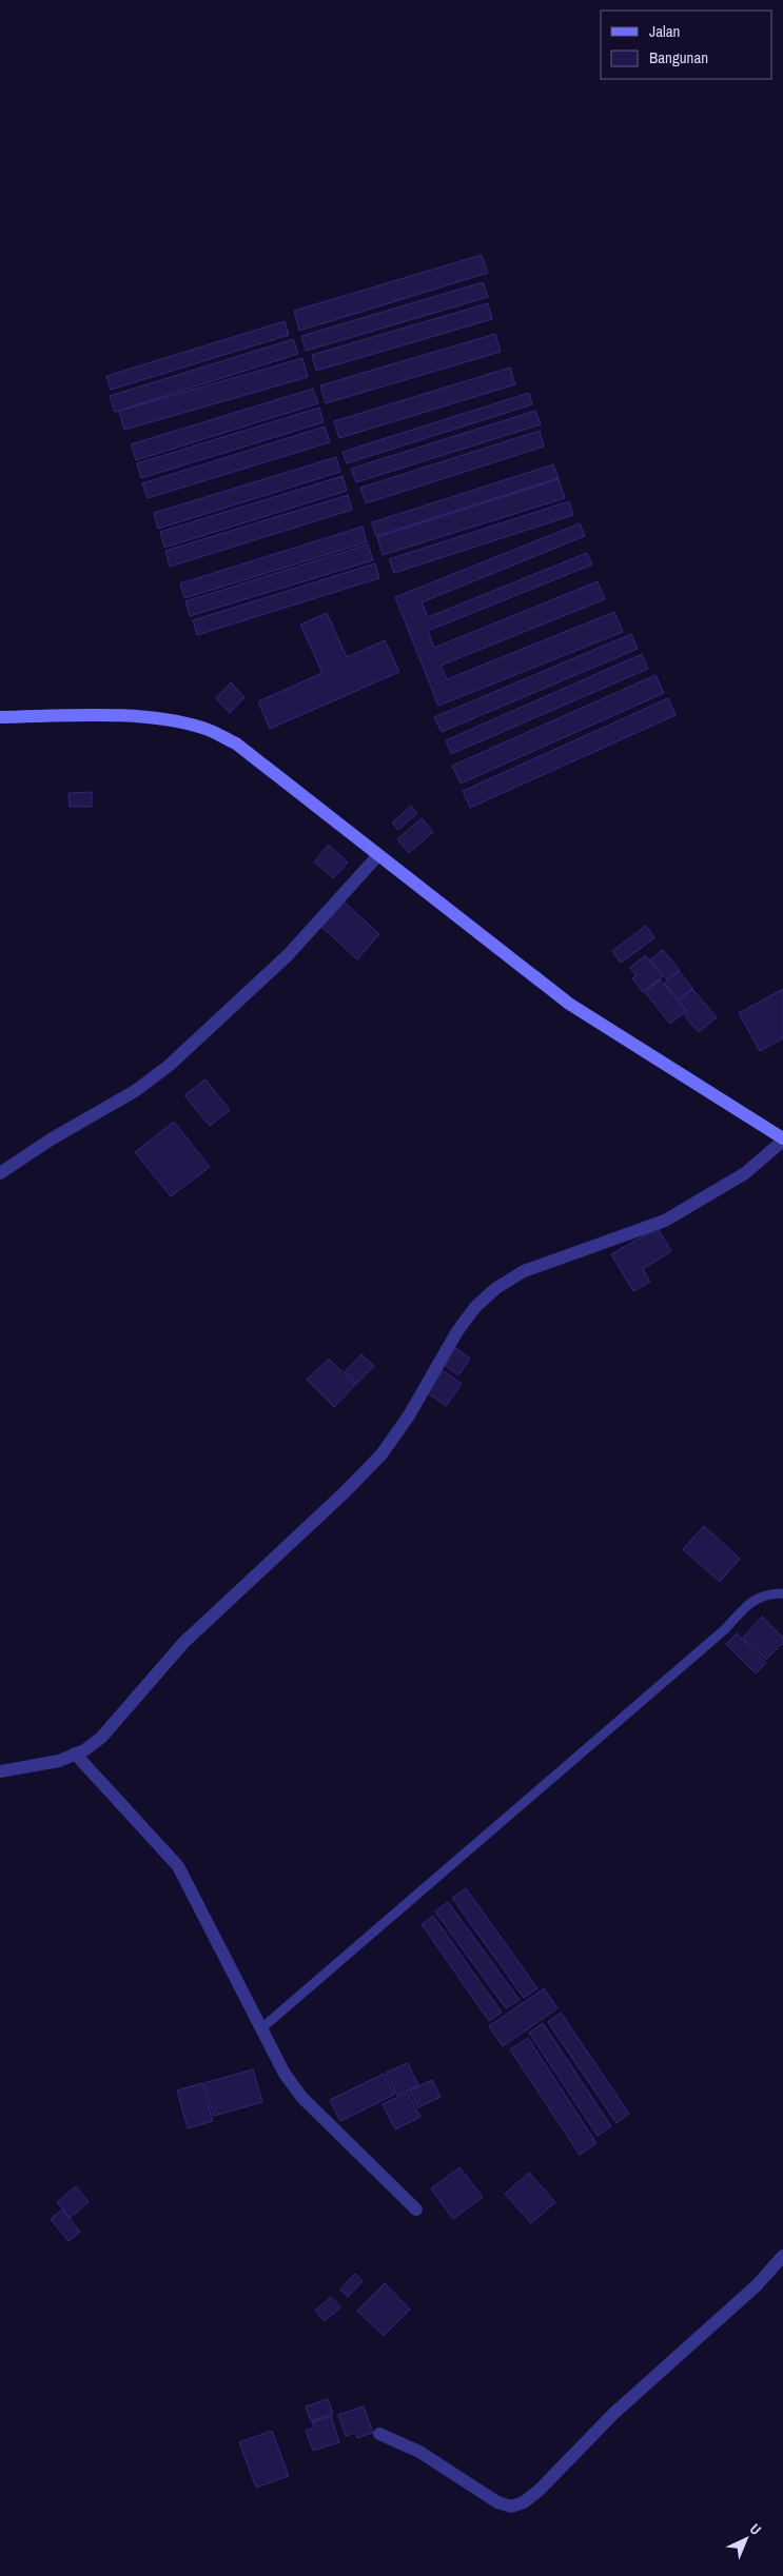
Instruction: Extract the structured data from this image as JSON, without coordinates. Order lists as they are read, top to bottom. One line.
{"legend":["Jalan","Bangunan"],"north":"top right"}
